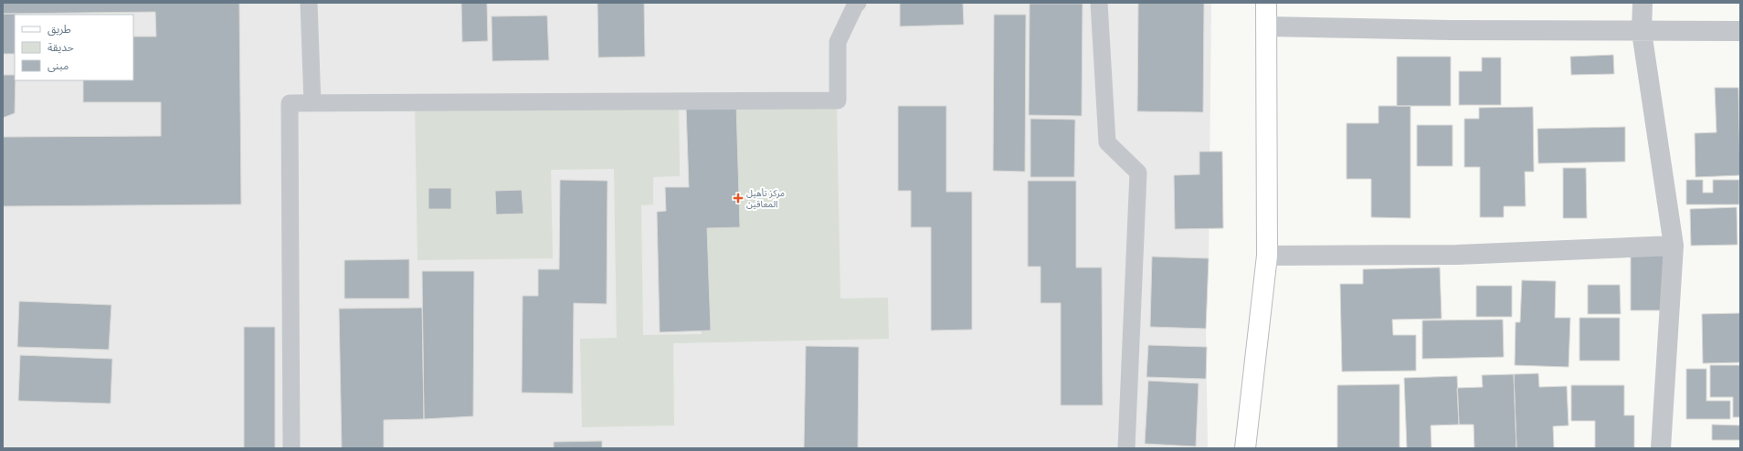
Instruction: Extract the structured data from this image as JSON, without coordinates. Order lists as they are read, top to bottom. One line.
{"places":{"health":["مركز تأهيل المعاقين"]},"legend":["طريق","حديقة","مبنى"]}
